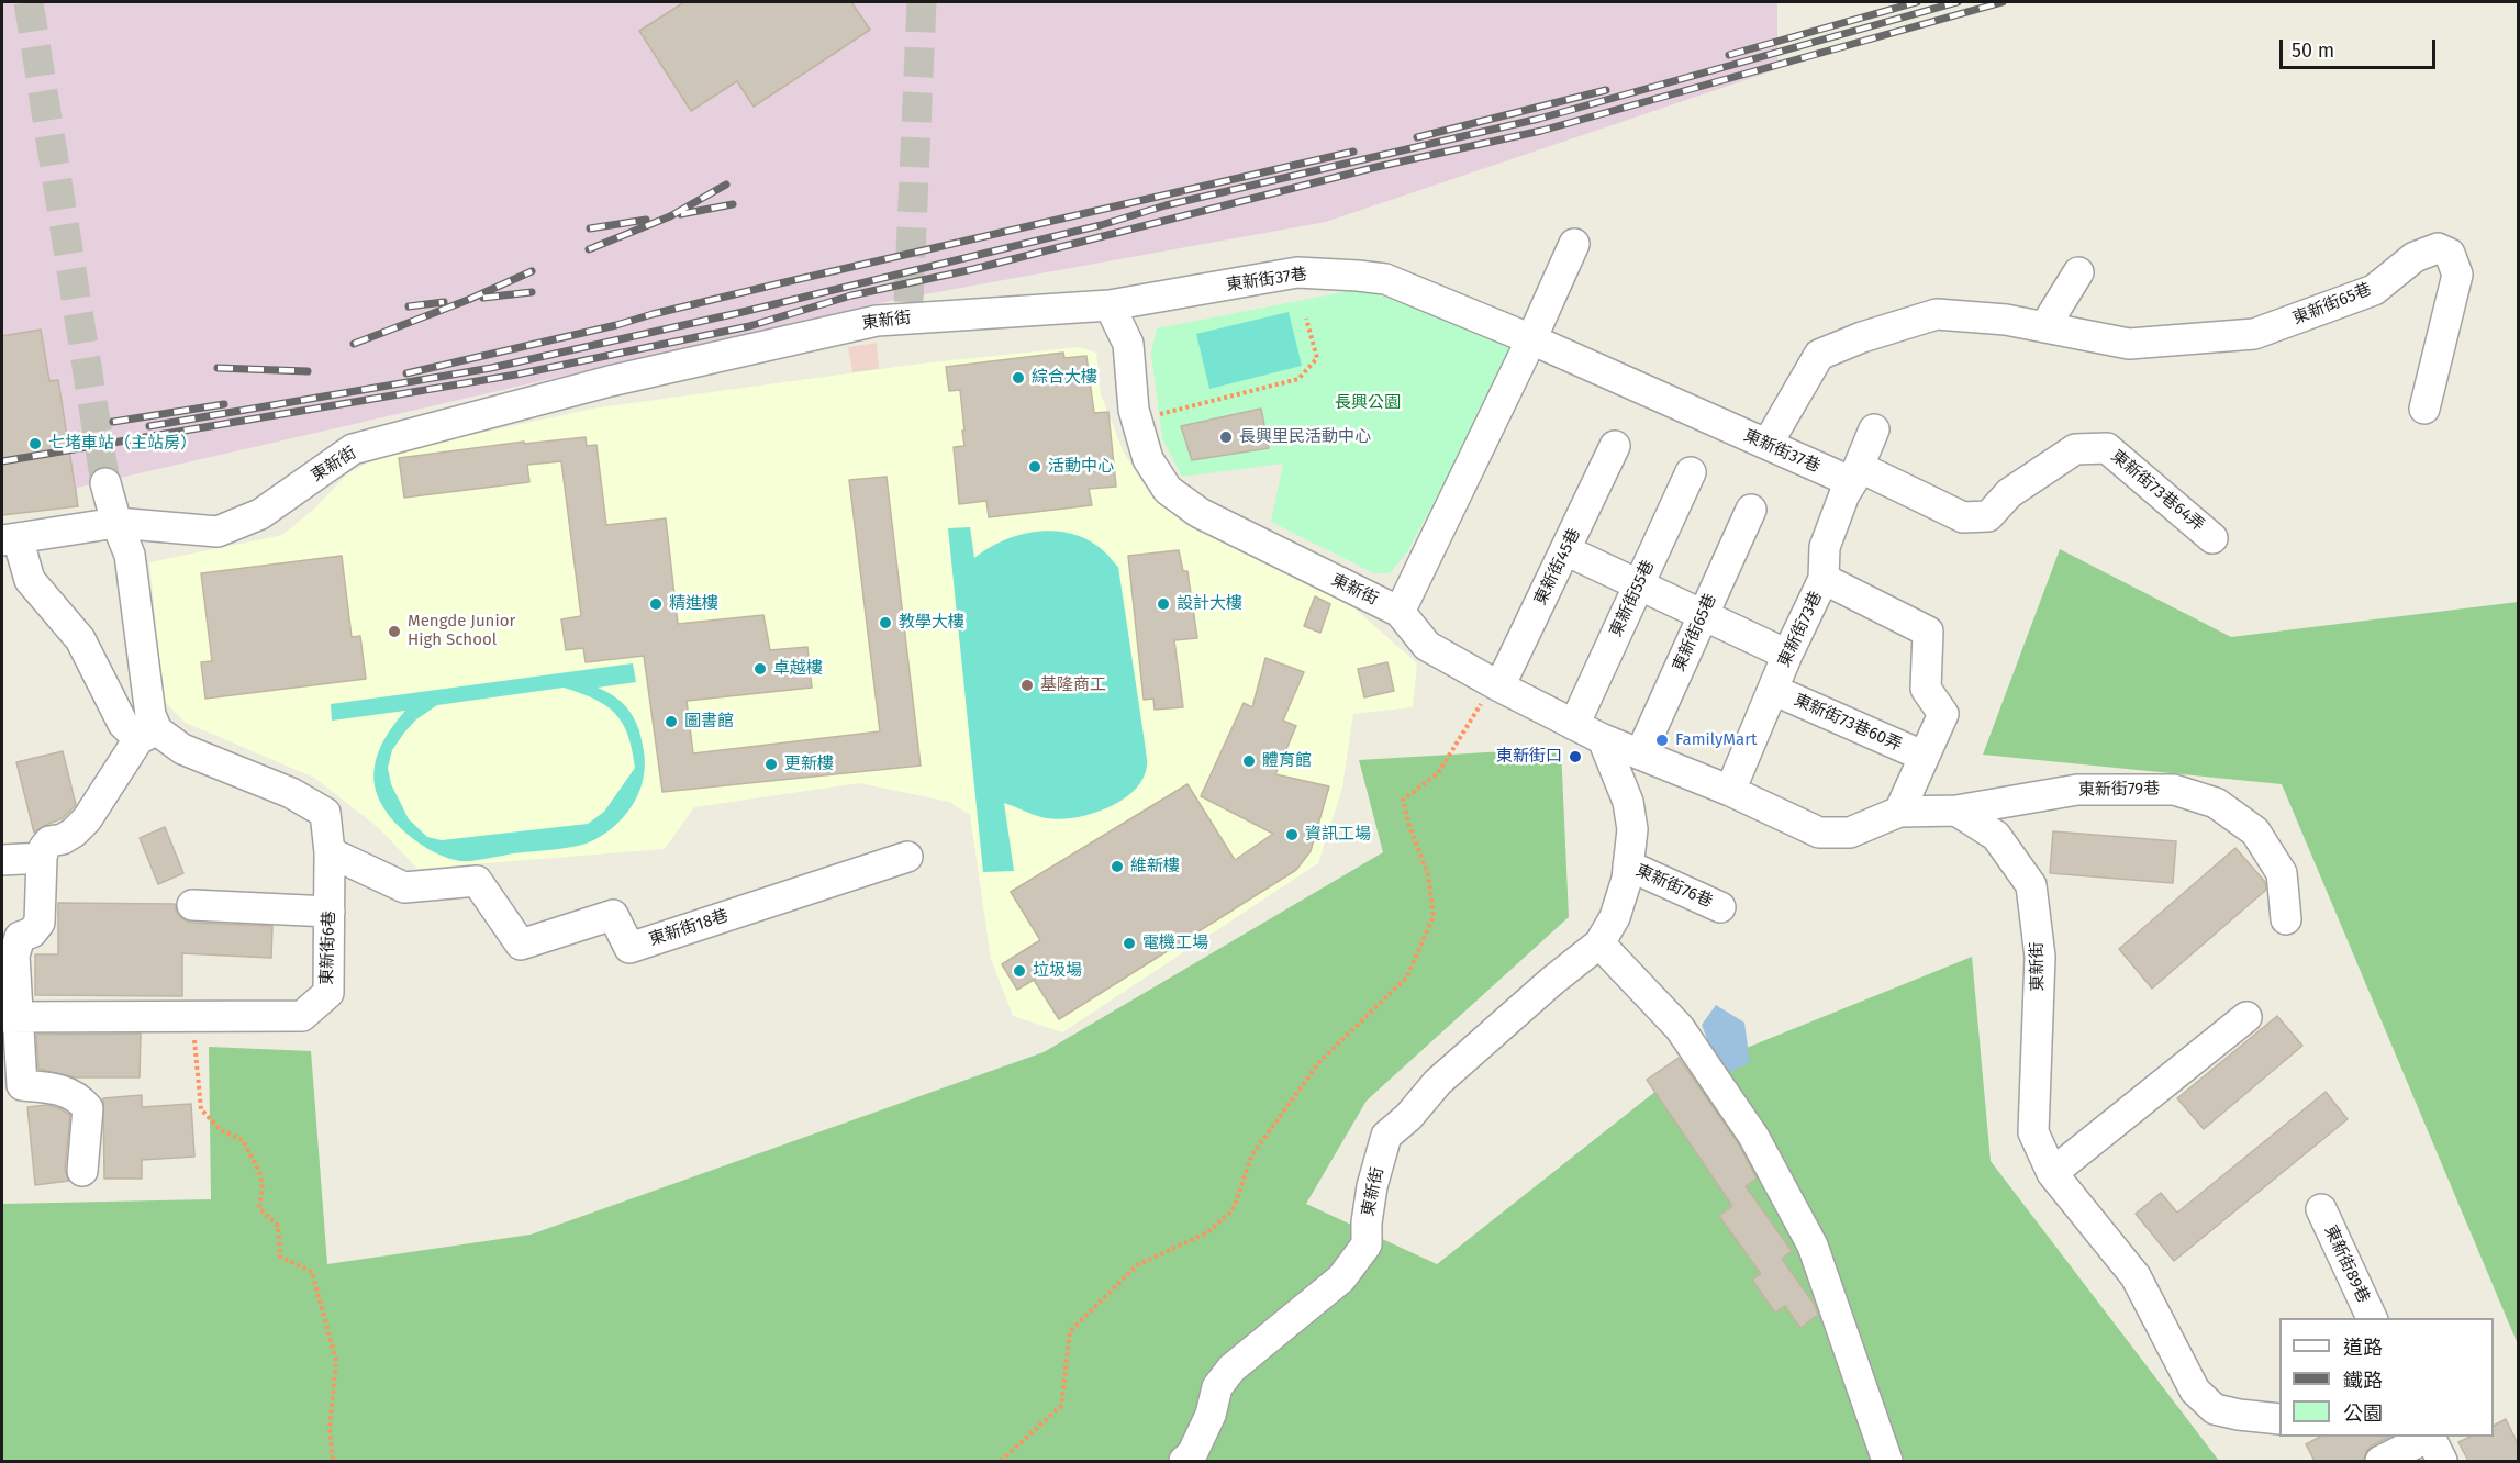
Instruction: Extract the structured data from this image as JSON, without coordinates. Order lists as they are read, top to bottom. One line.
{"streets":{"street":["東新街37巷","東新街65巷","東新街","東新街73巷64弄","東新街45巷","東新街55巷","東新街73巷","東新街73巷60弄","東新街79巷","東新街76巷","東新街18巷","東新街6巷","東新街89巷"]},"crossings":[["東新街37巷","東新街65巷"],["東新街37巷","東新街"],["東新街37巷","東新街73巷64弄"],["東新街37巷","東新街73巷"],["東新街65巷","東新街"],["東新街","東新街45巷"],["東新街","東新街55巷"],["東新街","東新街73巷"],["東新街","東新街79巷"],["東新街","東新街76巷"],["東新街","東新街6巷"],["東新街73巷64弄","東新街73巷"],["東新街73巷","東新街73巷60弄"],["東新街18巷","東新街6巷"]],"parks":["長興公園"],"places":["綜合大樓","長興里民活動中心","七堵車站（主站房）","活動中心","精進樓","設計大樓","教學大樓","Mengde Junior High School","卓越樓","基隆商工","圖書館","FamilyMart","東新街口","體育館","更新樓","資訊工場","維新樓","電機工場","垃圾場"],"legend":["道路","鐵路","公園"],"scale_bar":"50 m"}
